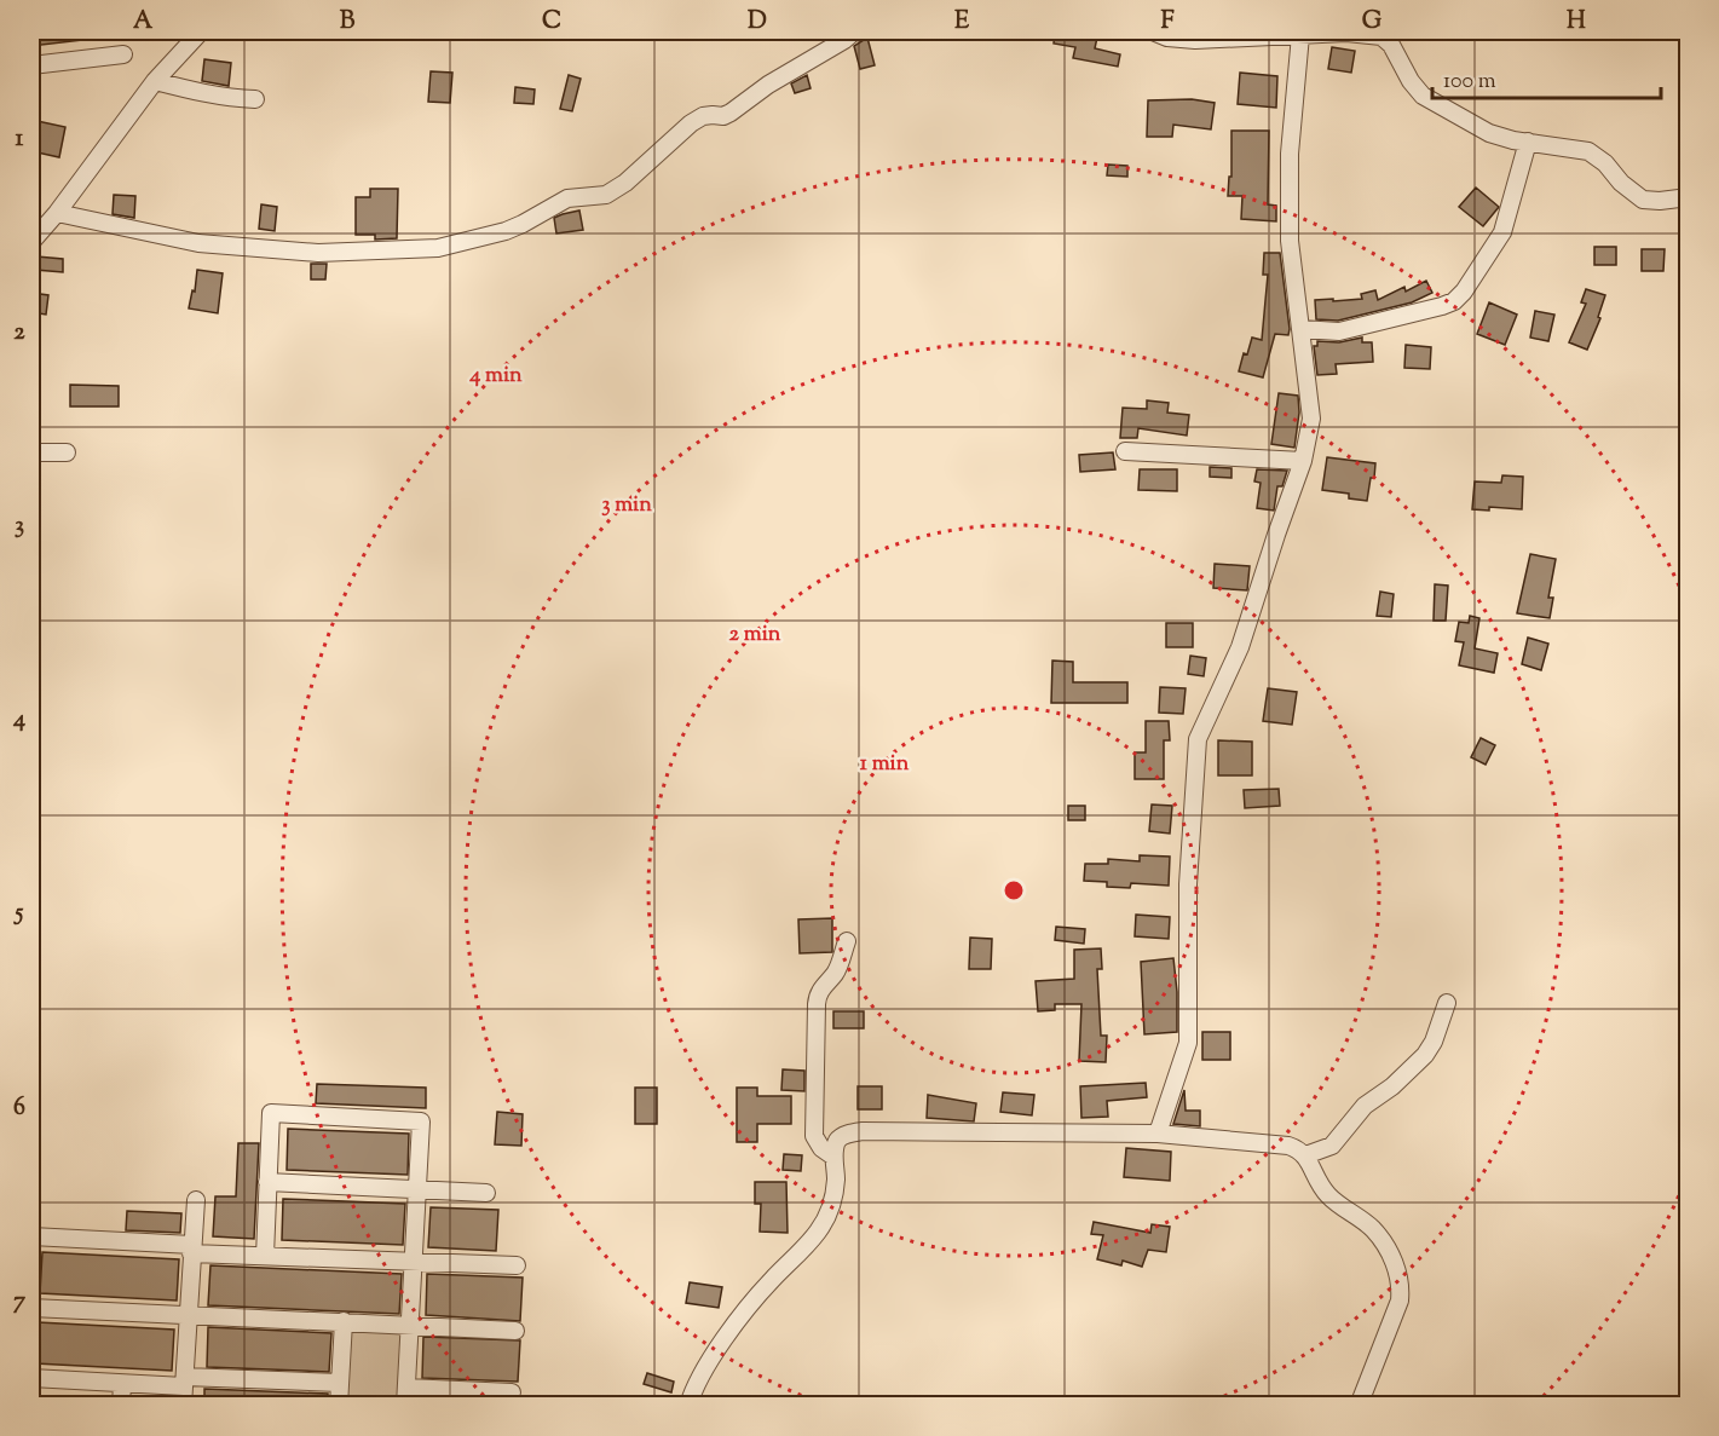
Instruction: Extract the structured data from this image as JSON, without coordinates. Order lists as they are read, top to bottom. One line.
{"scale_bar":"100 m","grid":{"columns":["A","B","C","D","E","F","G","H"],"rows":["1","2","3","4","5","6","7"]},"rings":["4 min","3 min","2 min","1 min"]}
